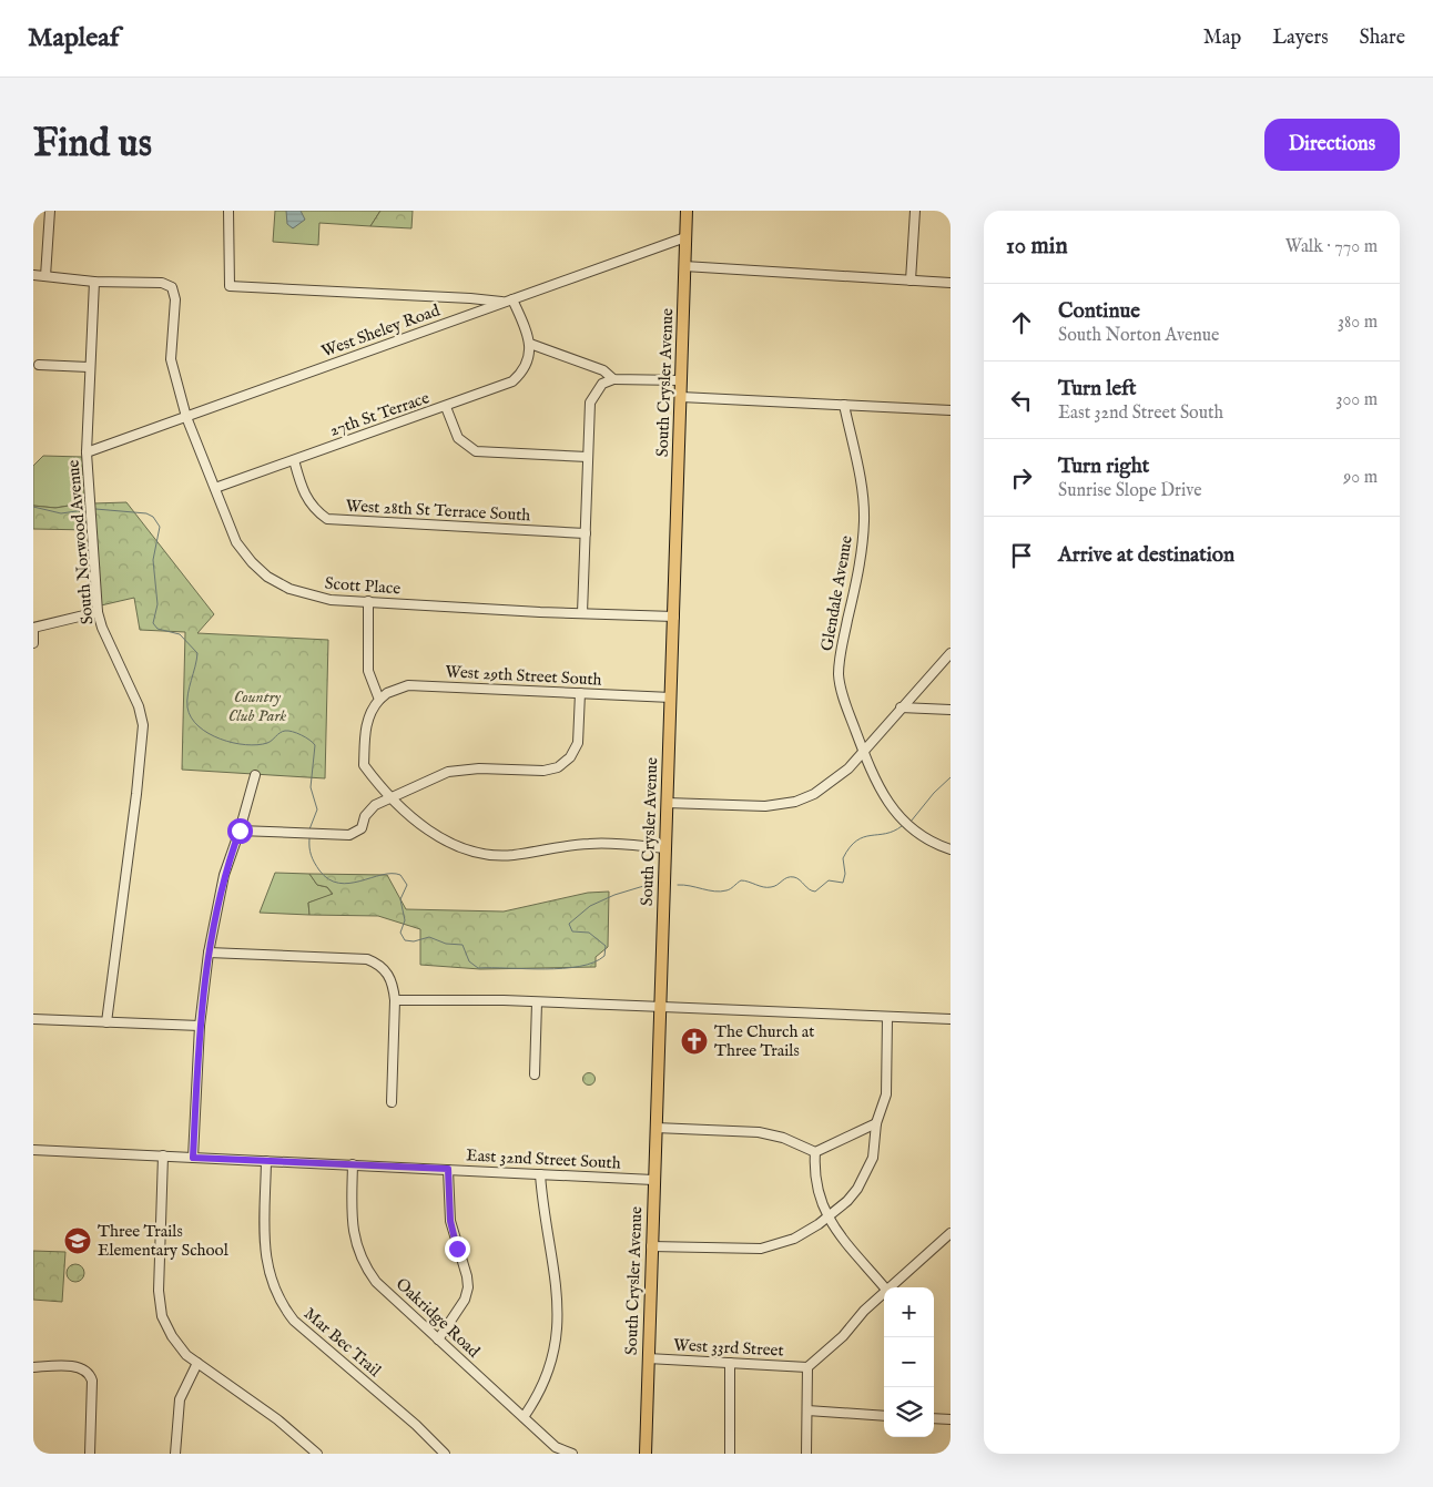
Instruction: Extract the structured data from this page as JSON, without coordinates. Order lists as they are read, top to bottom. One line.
{"streets":{"main road":["South Crysler Avenue"],"street":["West Sheley Road","27th St Terrace","West 28th St Terrace South","South Norwood Avenue","Scott Place","Glendale Avenue","West 29th Street South","East 32nd Street South","Oakridge Road","Mar Bec Trail","West 33rd Street"]},"crossings":[["West Sheley Road","South Crysler Avenue"],["West Sheley Road","South Norwood Avenue"],["West Sheley Road","Scott Place"],["South Crysler Avenue","Scott Place"],["South Crysler Avenue","West 29th Street South"],["South Crysler Avenue","East 32nd Street South"],["South Crysler Avenue","West 33rd Street"],["27th St Terrace","West 28th St Terrace South"],["27th St Terrace","Scott Place"],["South Norwood Avenue","Scott Place"],["East 32nd Street South","Oakridge Road"],["East 32nd Street South","Mar Bec Trail"]],"parks":["Country Club Park"],"places":{"church":["The Church at Three Trails"],"school or university":["Three Trails Elementary School"]},"page":{"header":"Mapleaf","nav":["Map","Layers","Share"],"buttons":"Directions","title":"Find us","heading":["10 min","Walk · 770 m"],"list":[["Continue","South Norton Avenue","380 m"],["Turn left","East 32nd Street South","300 m"],["Turn right","Sunrise Slope Drive","90 m"],"Arrive at destination"],"map_buttons":["+","−"]}}
